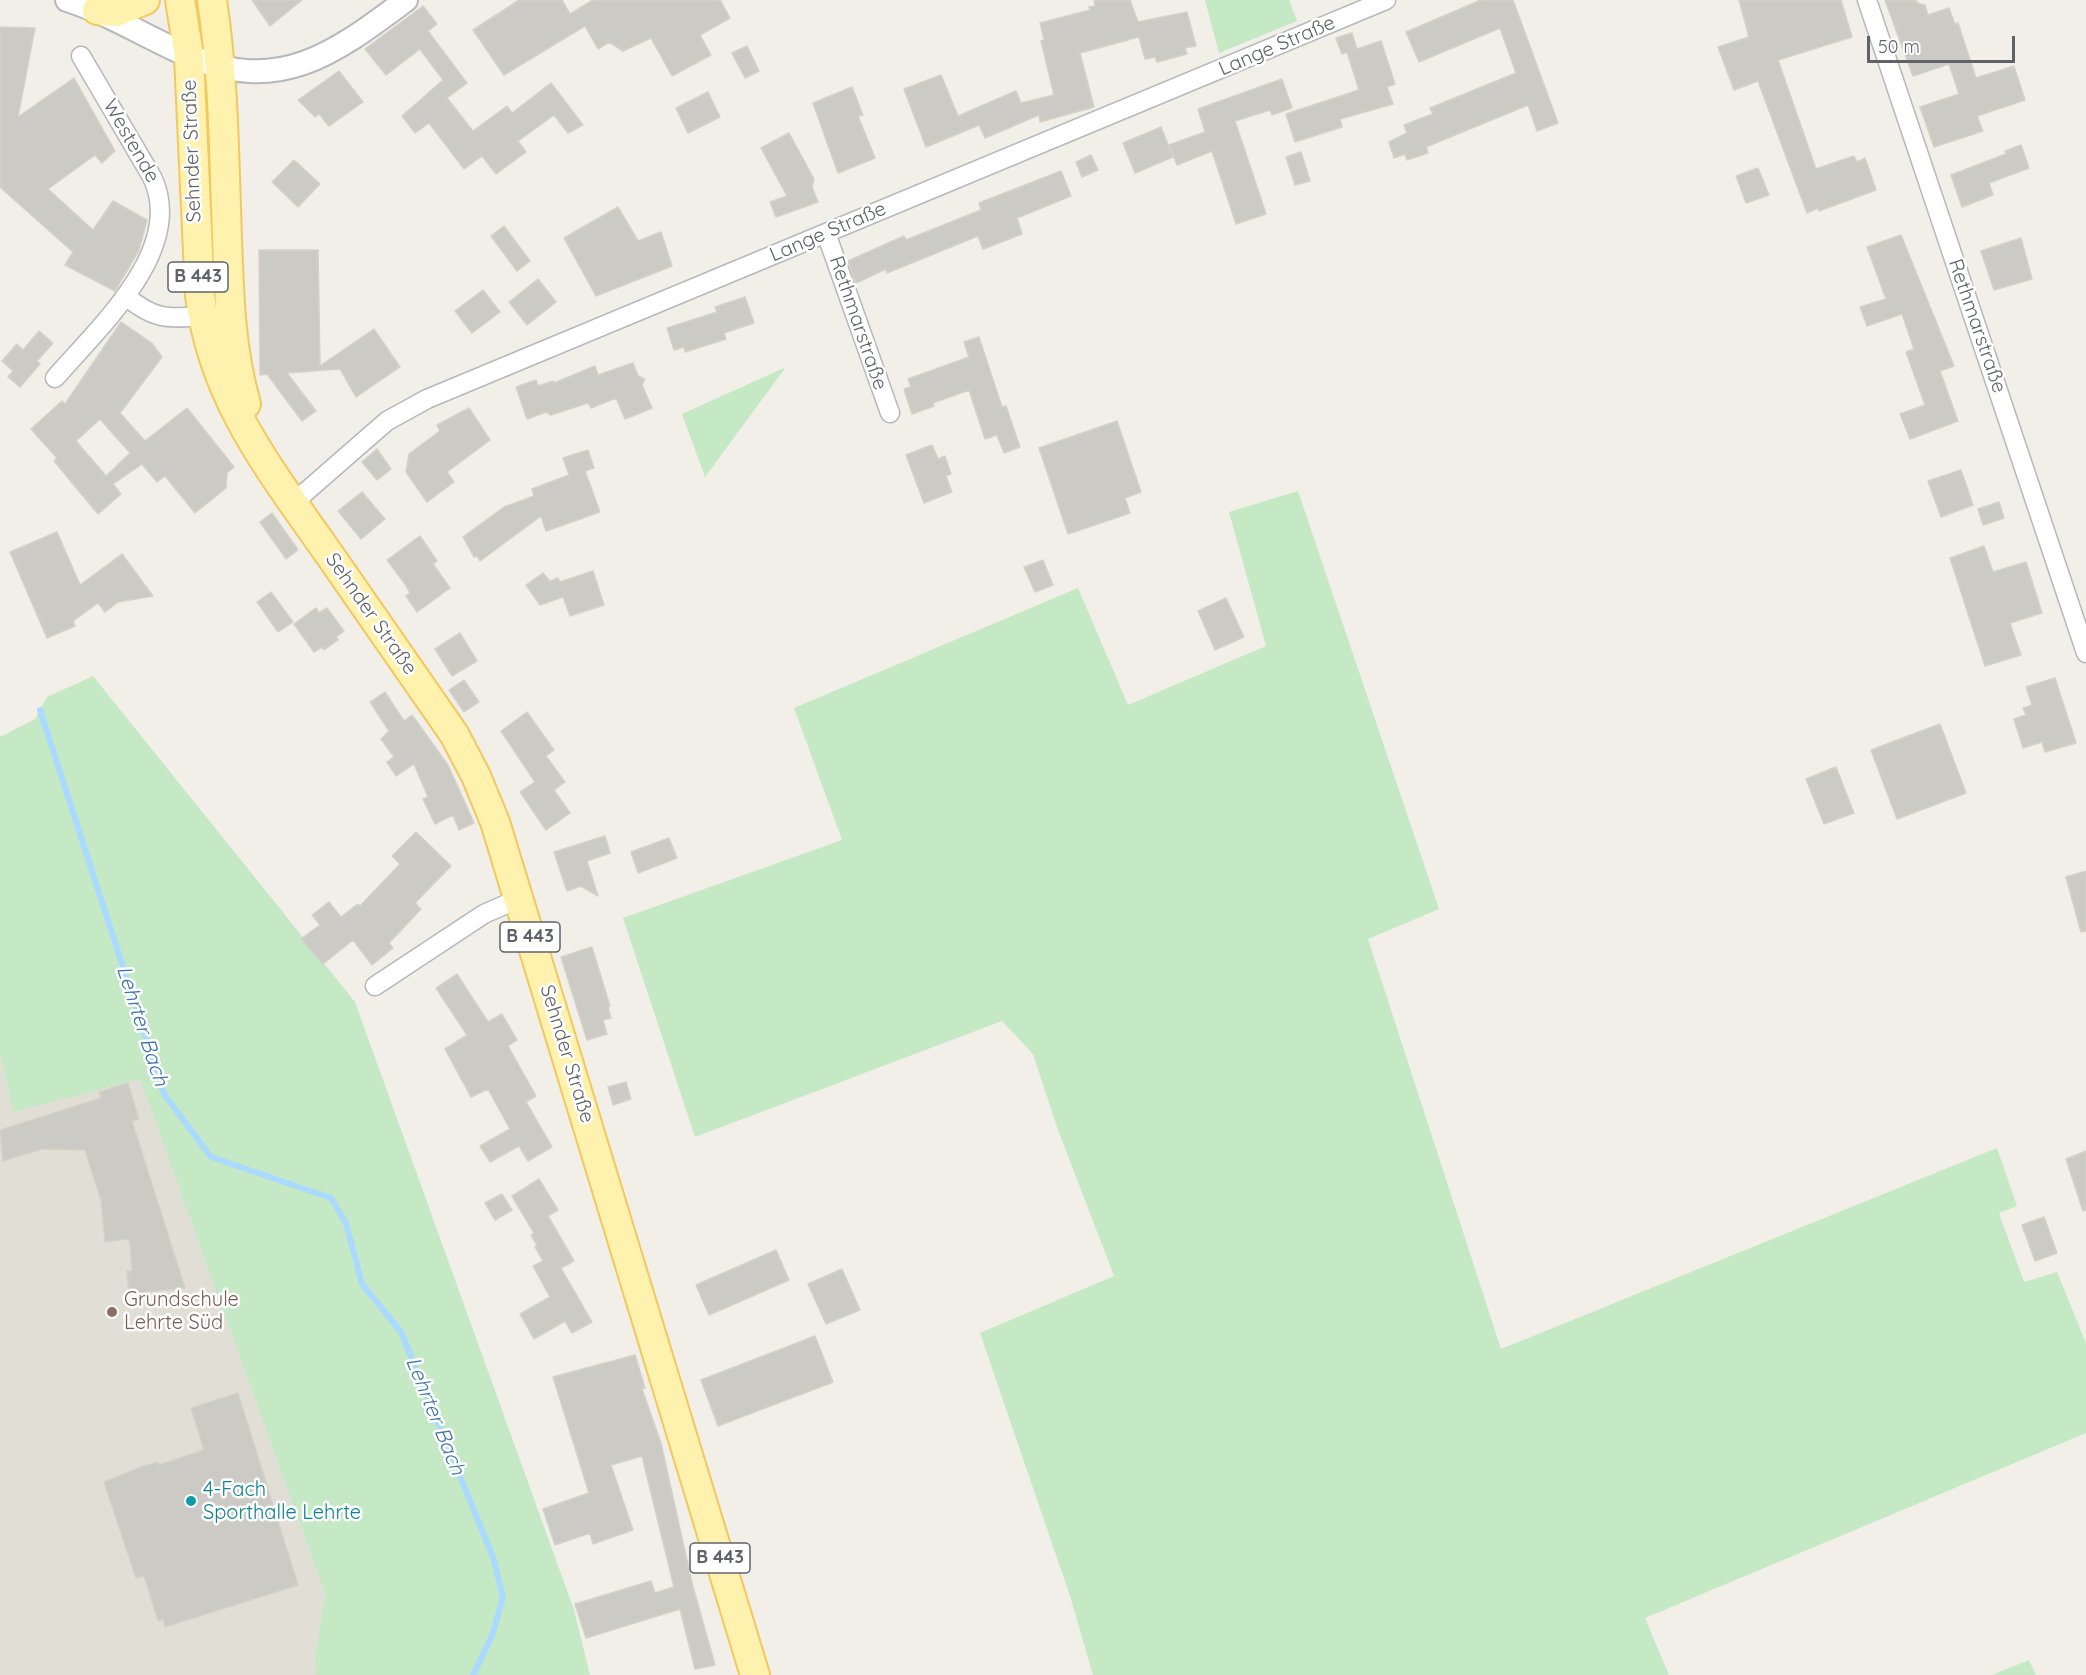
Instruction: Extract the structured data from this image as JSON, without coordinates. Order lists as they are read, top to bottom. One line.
{"streets":{"main road":["Sehnder Straße","B 443"],"street":["Lange Straße","Westende","Rethmarstraße"]},"crossings":[["Lange Straße","Sehnder Straße"],["Lange Straße","Rethmarstraße"],["Sehnder Straße","B 443"]],"water":["Lehrter Bach"],"places":["Grundschule Lehrte Süd","4-Fach Sporthalle Lehrte"],"scale_bar":"50 m"}
